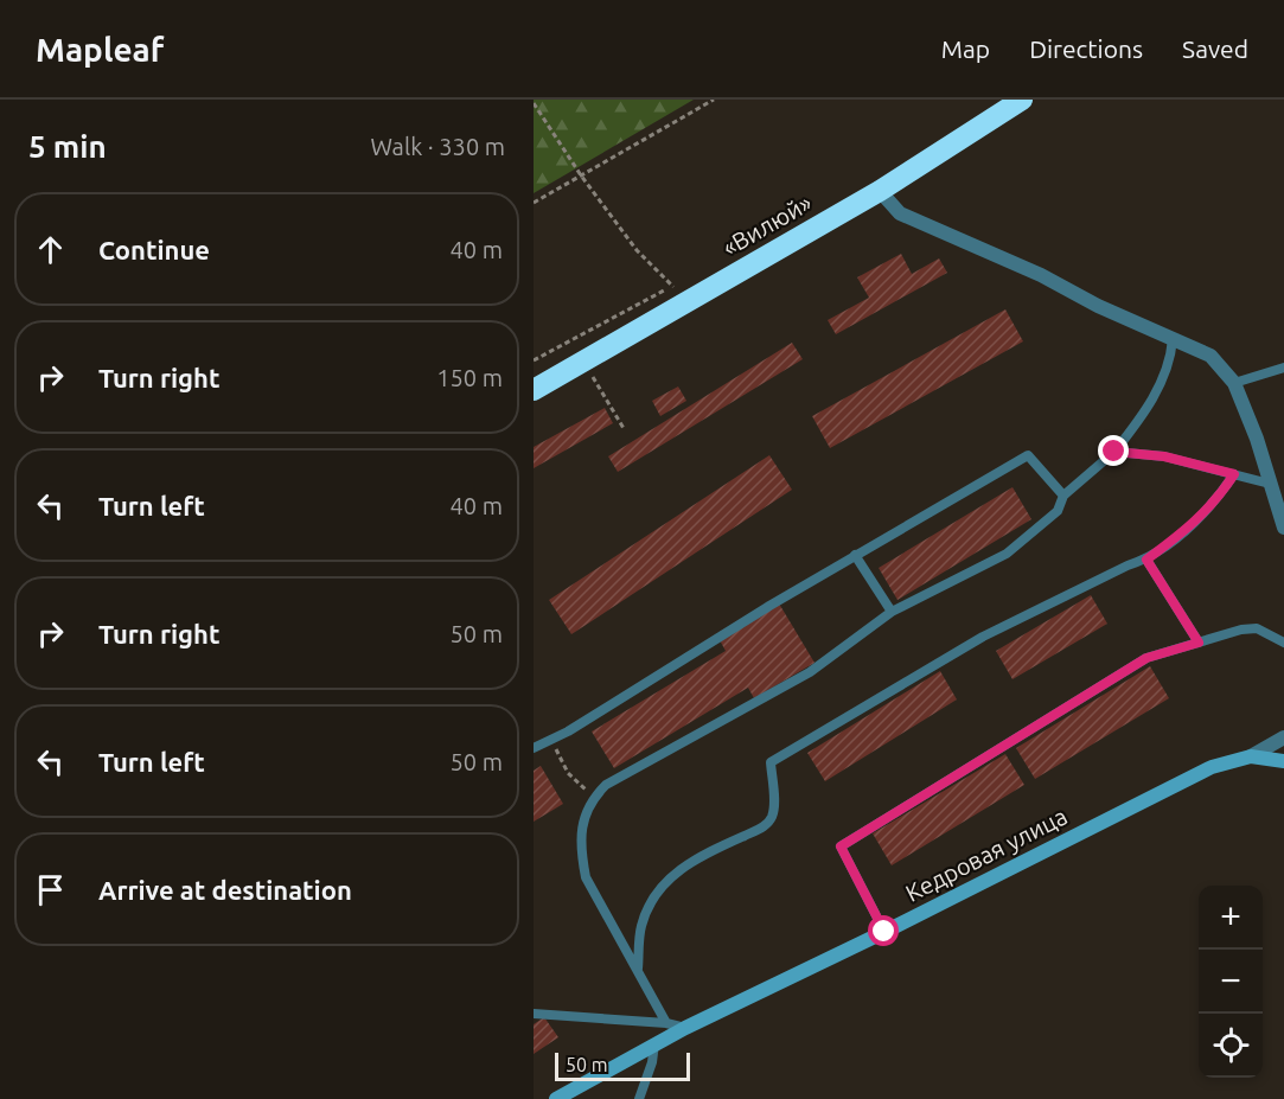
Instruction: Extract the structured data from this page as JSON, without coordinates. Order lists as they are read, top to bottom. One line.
{"streets":{"highway":["«Вилюй»"],"street":["Кедровая улица"]},"scale_bar":"50 m","page":{"header":"Mapleaf","nav":["Map","Directions","Saved"],"heading":["5 min","Walk · 330 m"],"list":[["Continue","40 m"],["Turn right","150 m"],["Turn left","40 m"],["Turn right","50 m"],["Turn left","50 m"],"Arrive at destination"],"map_buttons":["+","−"],"scale":"50 m"}}
